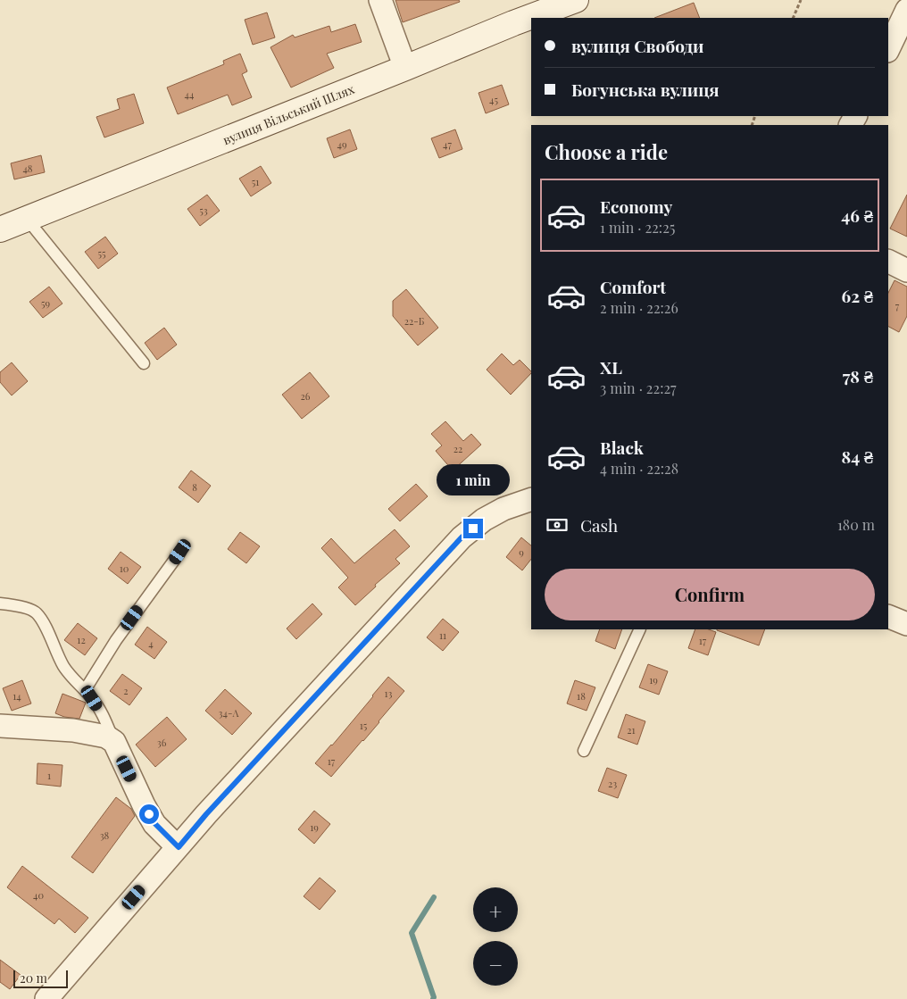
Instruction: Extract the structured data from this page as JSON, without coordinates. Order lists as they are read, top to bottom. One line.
{"streets":{"street":["вулиця Вільський Шлях"]},"house_numbers":["44","45","49","47","48","51","53","55","59","7","22-Б","26","22","8","9","10","11","12","17","4","19","2","13","14","18","34-А","15","21","36","17","1","23","19","38","40"],"scale_bar":"20 m","page":{"banner":["вулиця Свободи","Богунська вулиця"],"heading":"Choose a ride","list":[{"name":"Economy","note":"1 min · 22:25","value":"46 ₴"},{"name":"Comfort","note":"2 min · 22:26","value":"62 ₴"},{"name":"XL","note":"3 min · 22:27","value":"78 ₴"},{"name":"Black","note":"4 min · 22:28","value":"84 ₴"}],"bubble":"1 min","pay":["Cash","180 m"],"buttons":"Confirm","map_buttons":["+","−"],"scale":"20 m"}}
